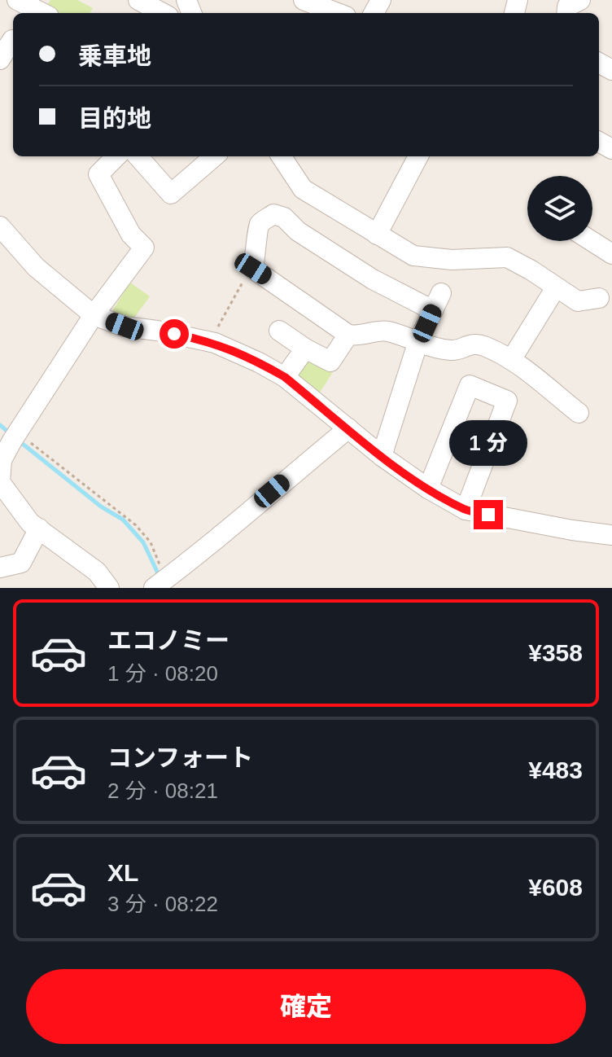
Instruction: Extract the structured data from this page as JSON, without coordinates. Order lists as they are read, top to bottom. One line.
{"page":{"banner":["乗車地","目的地"],"bubble":"1 分","list":[{"name":"エコノミー","note":"1 分 · 08:20","value":"¥358"},{"name":"コンフォート","note":"2 分 · 08:21","value":"¥483"},{"name":"XL","note":"3 分 · 08:22","value":"¥608"}],"buttons":"確定"}}
